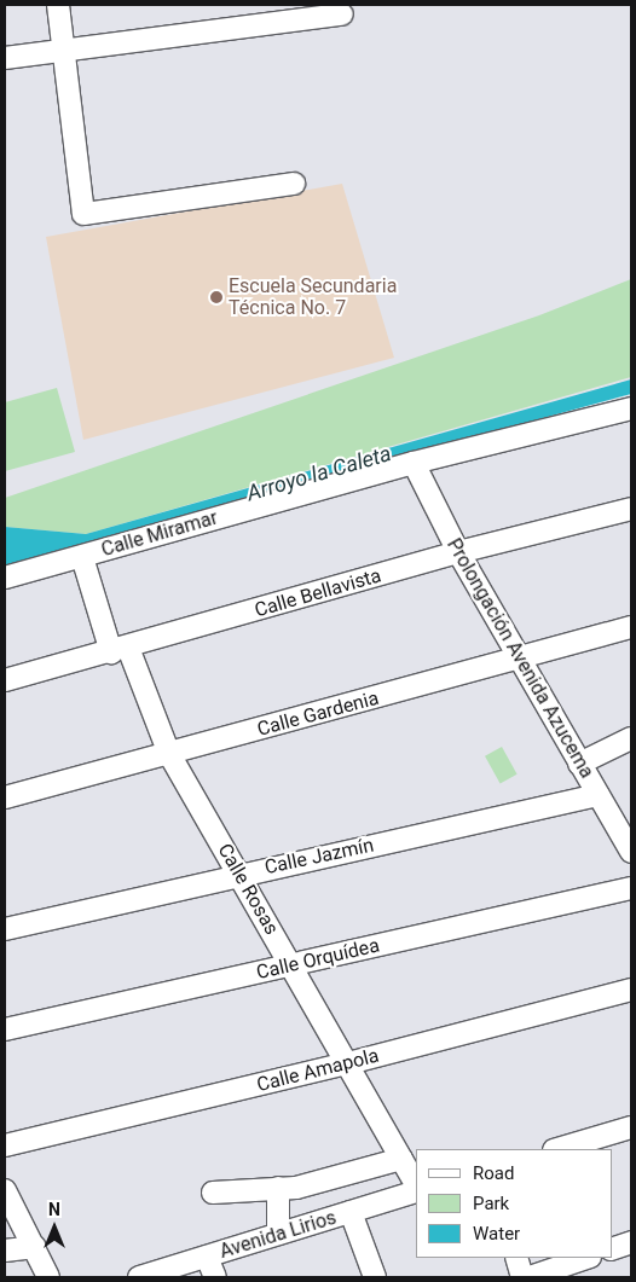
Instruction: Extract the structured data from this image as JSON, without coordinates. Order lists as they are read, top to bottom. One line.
{"streets":{"street":["Calle Miramar","Calle Bellavista","Prolongación Avenida Azucema","Calle Gardenia","Calle Jazmín","Calle Rosas","Calle Orquídea","Calle Amapola","Avenida Lirios"]},"crossings":[["Calle Miramar","Prolongación Avenida Azucema"],["Calle Miramar","Calle Rosas"],["Calle Bellavista","Prolongación Avenida Azucema"],["Calle Bellavista","Calle Rosas"],["Prolongación Avenida Azucema","Calle Gardenia"],["Prolongación Avenida Azucema","Calle Jazmín"],["Calle Gardenia","Calle Rosas"],["Calle Jazmín","Calle Rosas"],["Calle Rosas","Calle Orquídea"],["Calle Rosas","Calle Amapola"]],"water":["Arroyo la Caleta"],"places":["Escuela Secundaria Técnica No. 7"],"legend":["Road","Park","Water"],"north":"top"}
